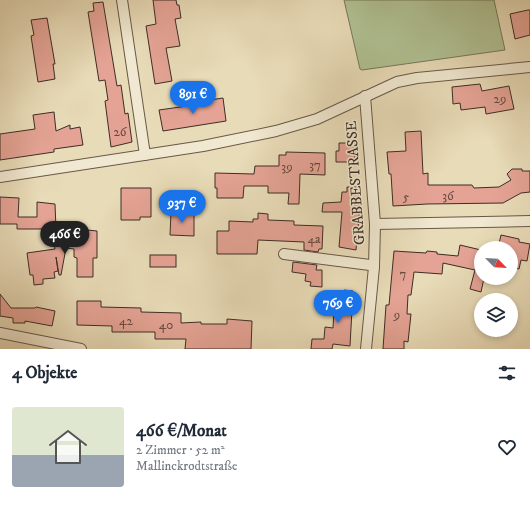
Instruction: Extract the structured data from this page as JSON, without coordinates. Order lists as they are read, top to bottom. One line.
{"streets":{"street":["GRABBESTRASSE"]},"house_numbers":["29","26","37","39","36","5","4a","7","9","42","40"],"north":"bottom right","page":{"price":["891 €","937 €","466 €","769 €"],"heading":"4 Objekte","list":[{"name":"466 €/Monat","note":"2 Zimmer · 52 m² · Mallinckrodtstraße"}]}}
